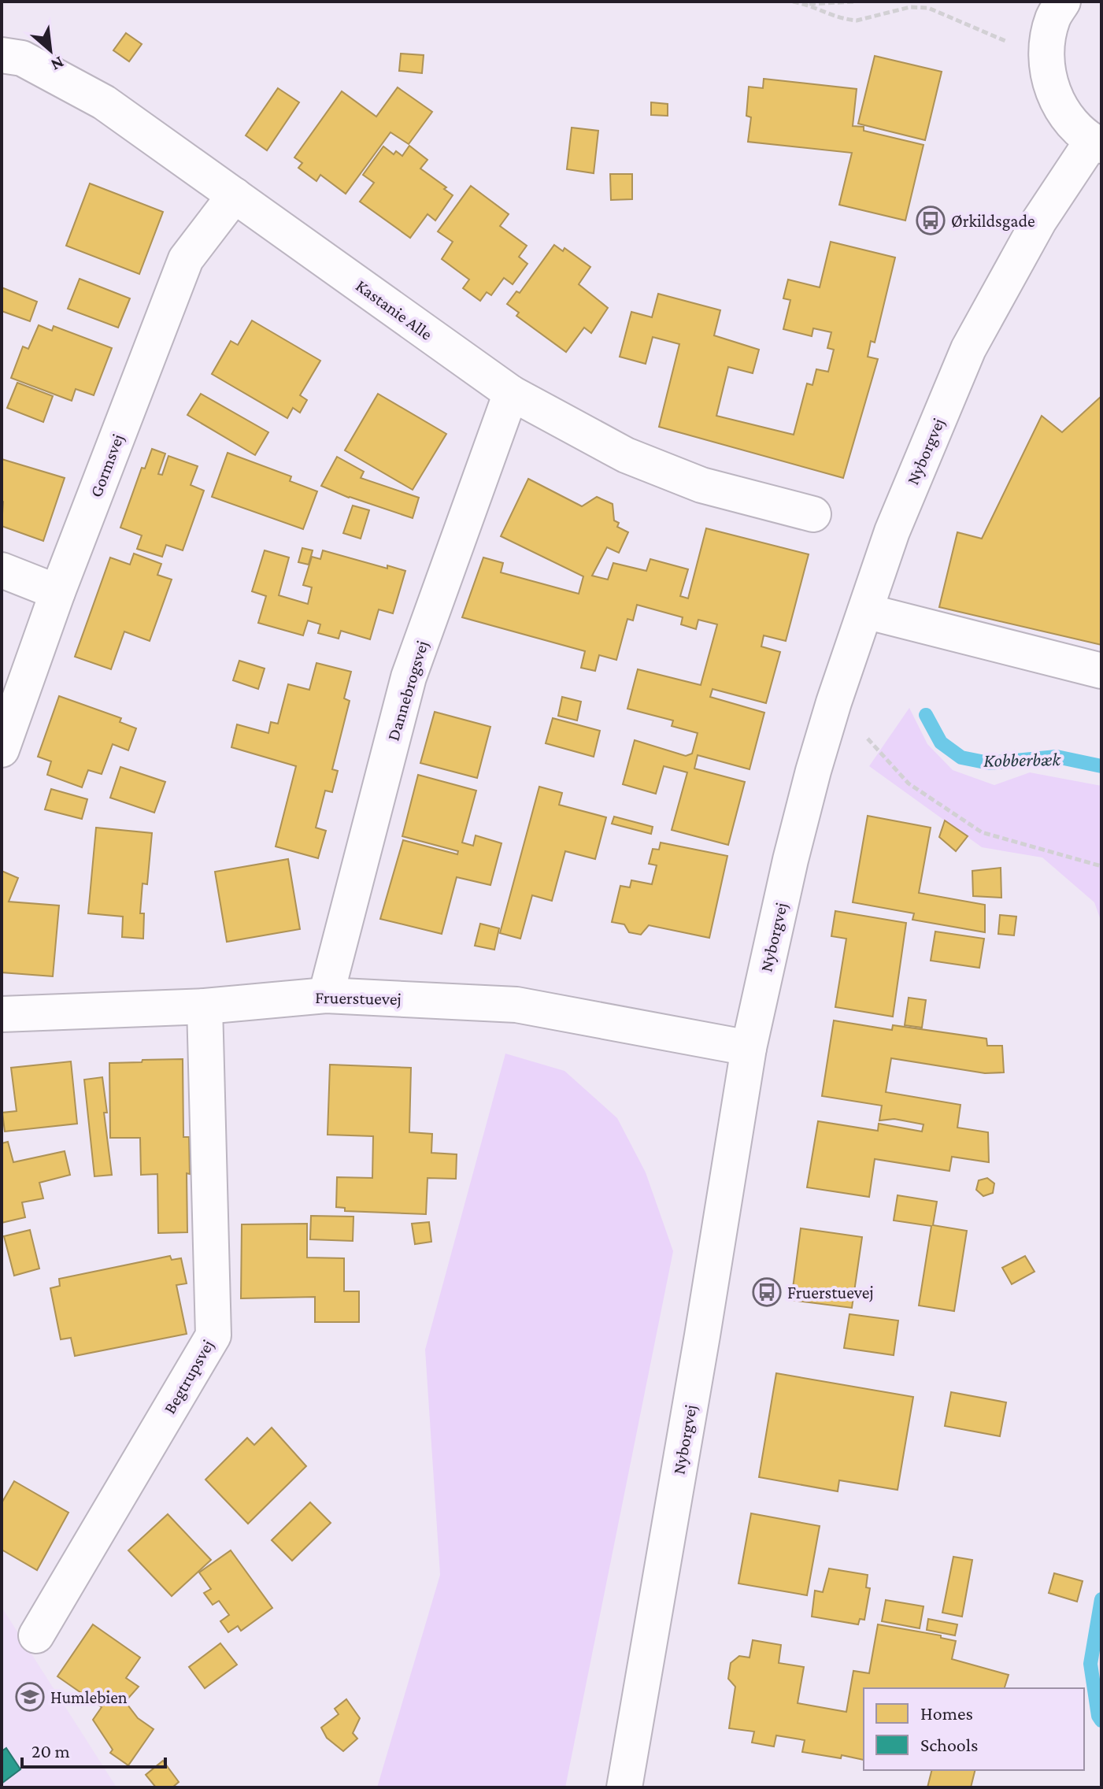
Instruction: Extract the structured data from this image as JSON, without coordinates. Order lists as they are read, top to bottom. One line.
{"streets":{"street":["Kastanie Alle","Nyborgvej","Gormsvej","Dannebrogsvej","Fruerstuevej","Begtrupsvej"]},"crossings":[["Kastanie Alle","Gormsvej"],["Kastanie Alle","Dannebrogsvej"],["Nyborgvej","Fruerstuevej"],["Dannebrogsvej","Fruerstuevej"],["Fruerstuevej","Begtrupsvej"]],"water":["Kobberbæk"],"places":{"bus stop":["Ørkildsgade","Fruerstuevej"],"school or university":["Humlebien"]},"legend":["Homes","Schools"],"scale_bar":"20 m","north":"bottom right"}
